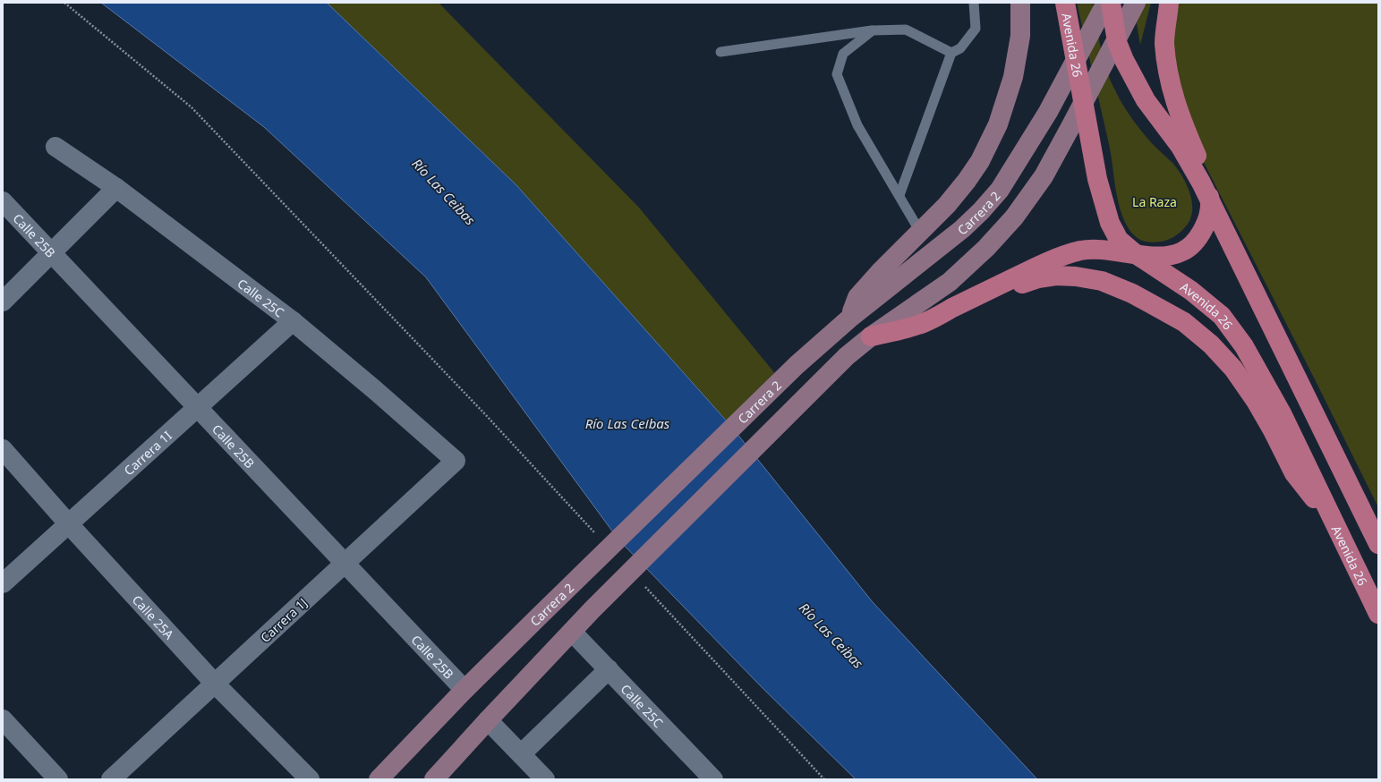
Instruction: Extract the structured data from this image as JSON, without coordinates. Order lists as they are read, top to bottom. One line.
{"streets":{"main road":["Avenida 26","Carrera 2"],"street":["Calle 25B","Calle 25C","Carrera 1I","Calle 25A","Carrera 1J"]},"crossings":[["Carrera 2","Calle 25B"],["Calle 25B","Carrera 1I"],["Calle 25B","Carrera 1J"],["Calle 25C","Carrera 1I"],["Calle 25C","Carrera 1J"],["Carrera 1I","Calle 25A"],["Calle 25A","Carrera 1J"]],"water":["Río Las Ceibas"],"parks":["La Raza"]}
